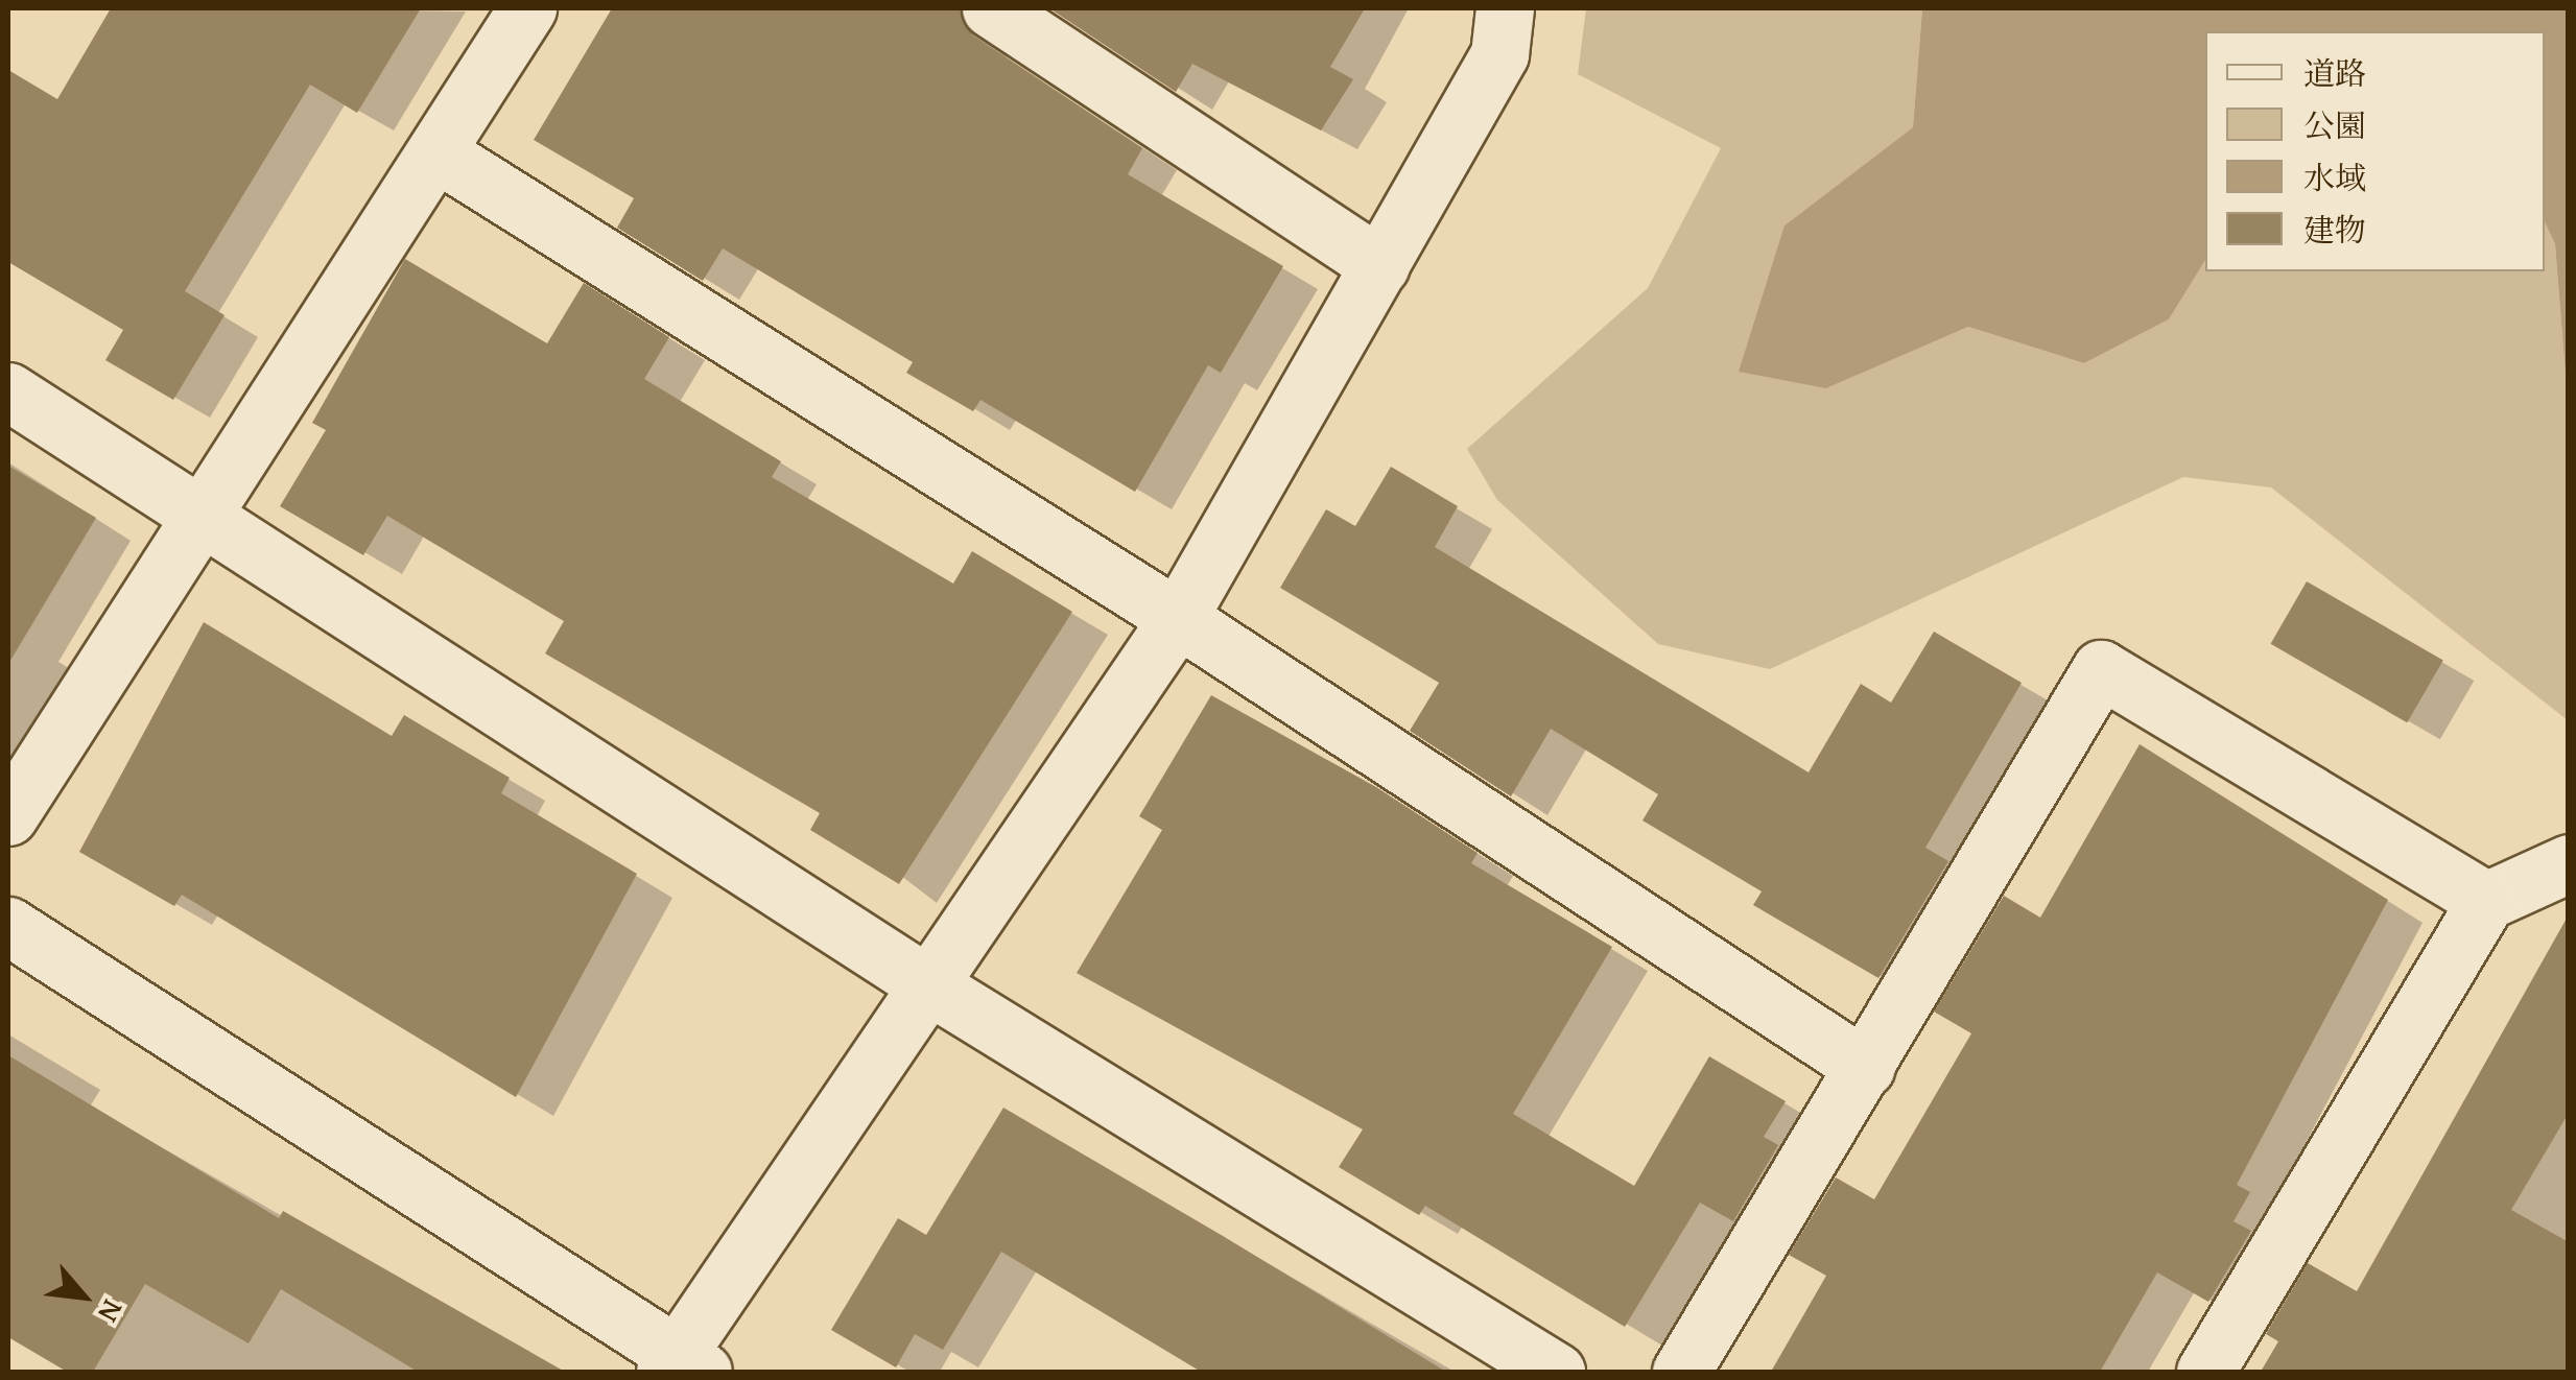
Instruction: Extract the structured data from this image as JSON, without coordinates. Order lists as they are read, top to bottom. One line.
{"legend":["道路","公園","水域","建物"],"north":"bottom right"}
